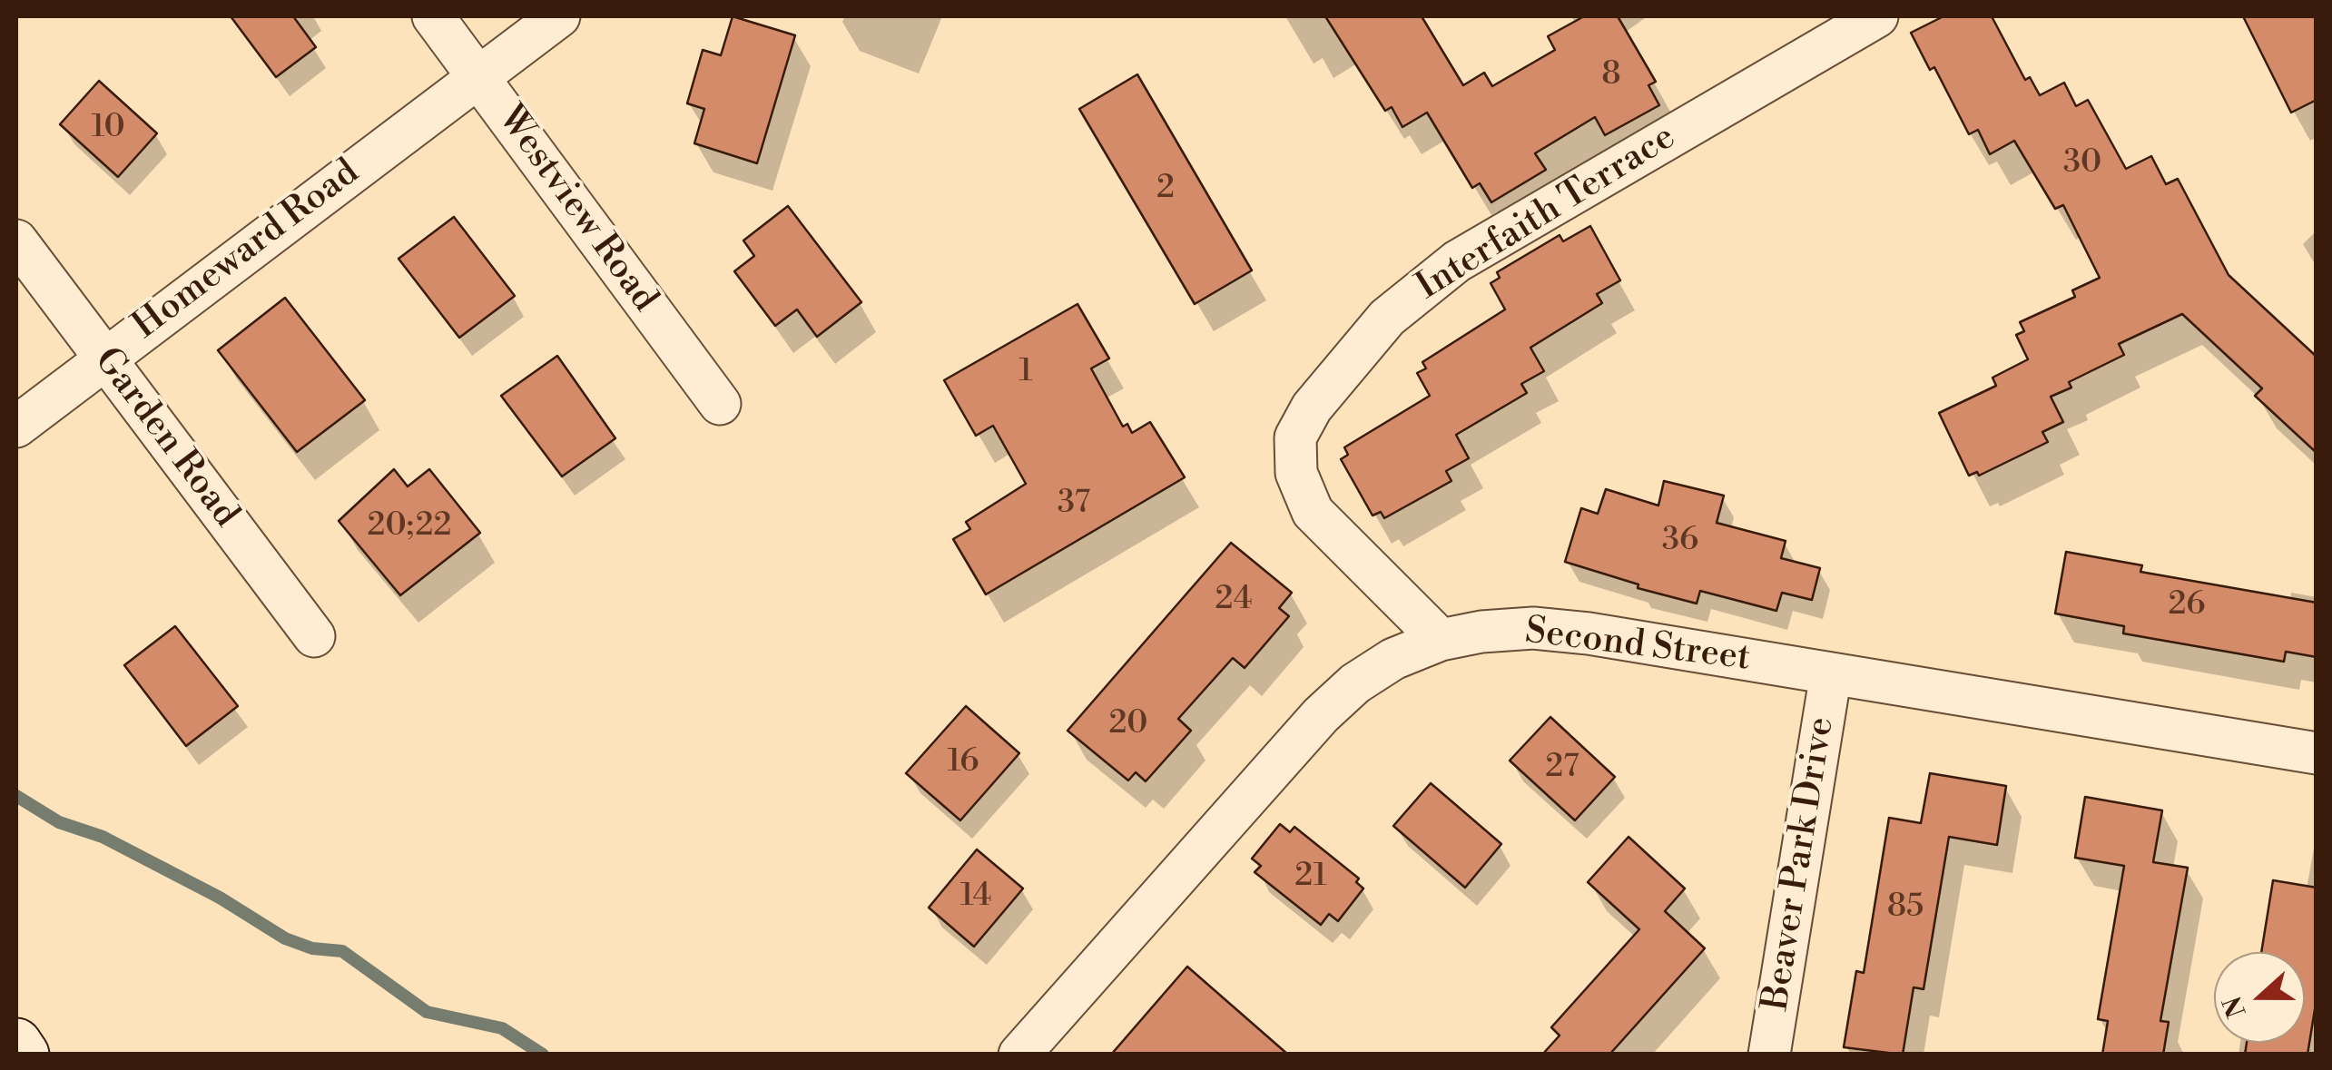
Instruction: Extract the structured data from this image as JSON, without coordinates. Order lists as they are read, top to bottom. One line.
{"streets":{"street":["Westview Road","Interfaith Terrace","Homeward Road","Garden Road","Second Street","Beaver Park Drive"]},"crossings":[["Westview Road","Homeward Road"],["Interfaith Terrace","Second Street"],["Homeward Road","Garden Road"],["Second Street","Beaver Park Drive"]],"house_numbers":["8","10","30","2","1","37","20;22","36","24","26","20","16","27","21","14","85"],"north":"left"}
